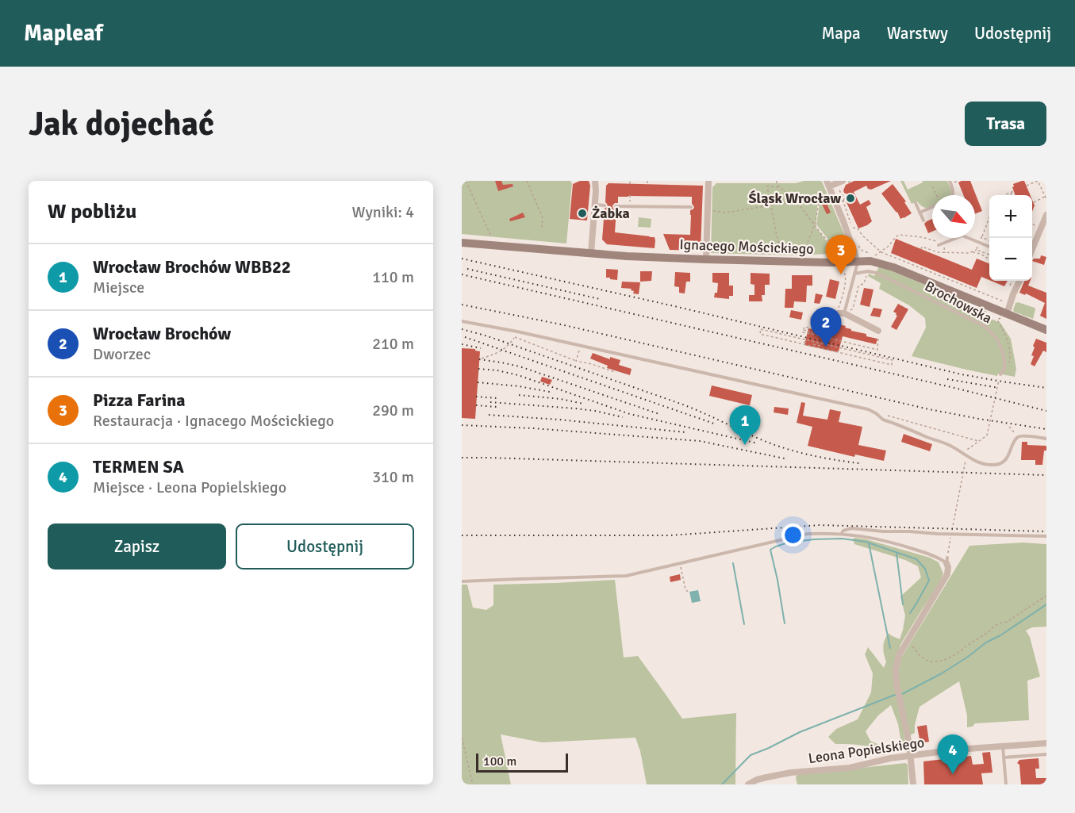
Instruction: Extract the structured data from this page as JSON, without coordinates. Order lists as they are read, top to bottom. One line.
{"streets":{"street":["Ignacego Mościckiego","Leona Popielskiego"],"lane":["Brochowska"]},"places":["Śląsk Wrocław","Żabka"],"scale_bar":"100 m","north":"bottom right","page":{"header":"Mapleaf","nav":["Mapa","Warstwy","Udostępnij"],"buttons":["Trasa",["Zapisz","Udostępnij"]],"title":"Jak dojechać","heading":["W pobliżu","Wyniki: 4"],"map_buttons":["+","−"],"pins":["3","2","1","4"],"list":[{"mark":"1","name":"Wrocław Brochów WBB22","note":"Miejsce","value":"110 m"},{"mark":"2","name":"Wrocław Brochów","note":"Dworzec","value":"210 m"},{"mark":"3","name":"Pizza Farina","note":"Restauracja · Ignacego Mościckiego","value":"290 m"},{"mark":"4","name":"TERMEN SA","note":"Miejsce · Leona Popielskiego","value":"310 m"}],"scale":"100 m"}}
